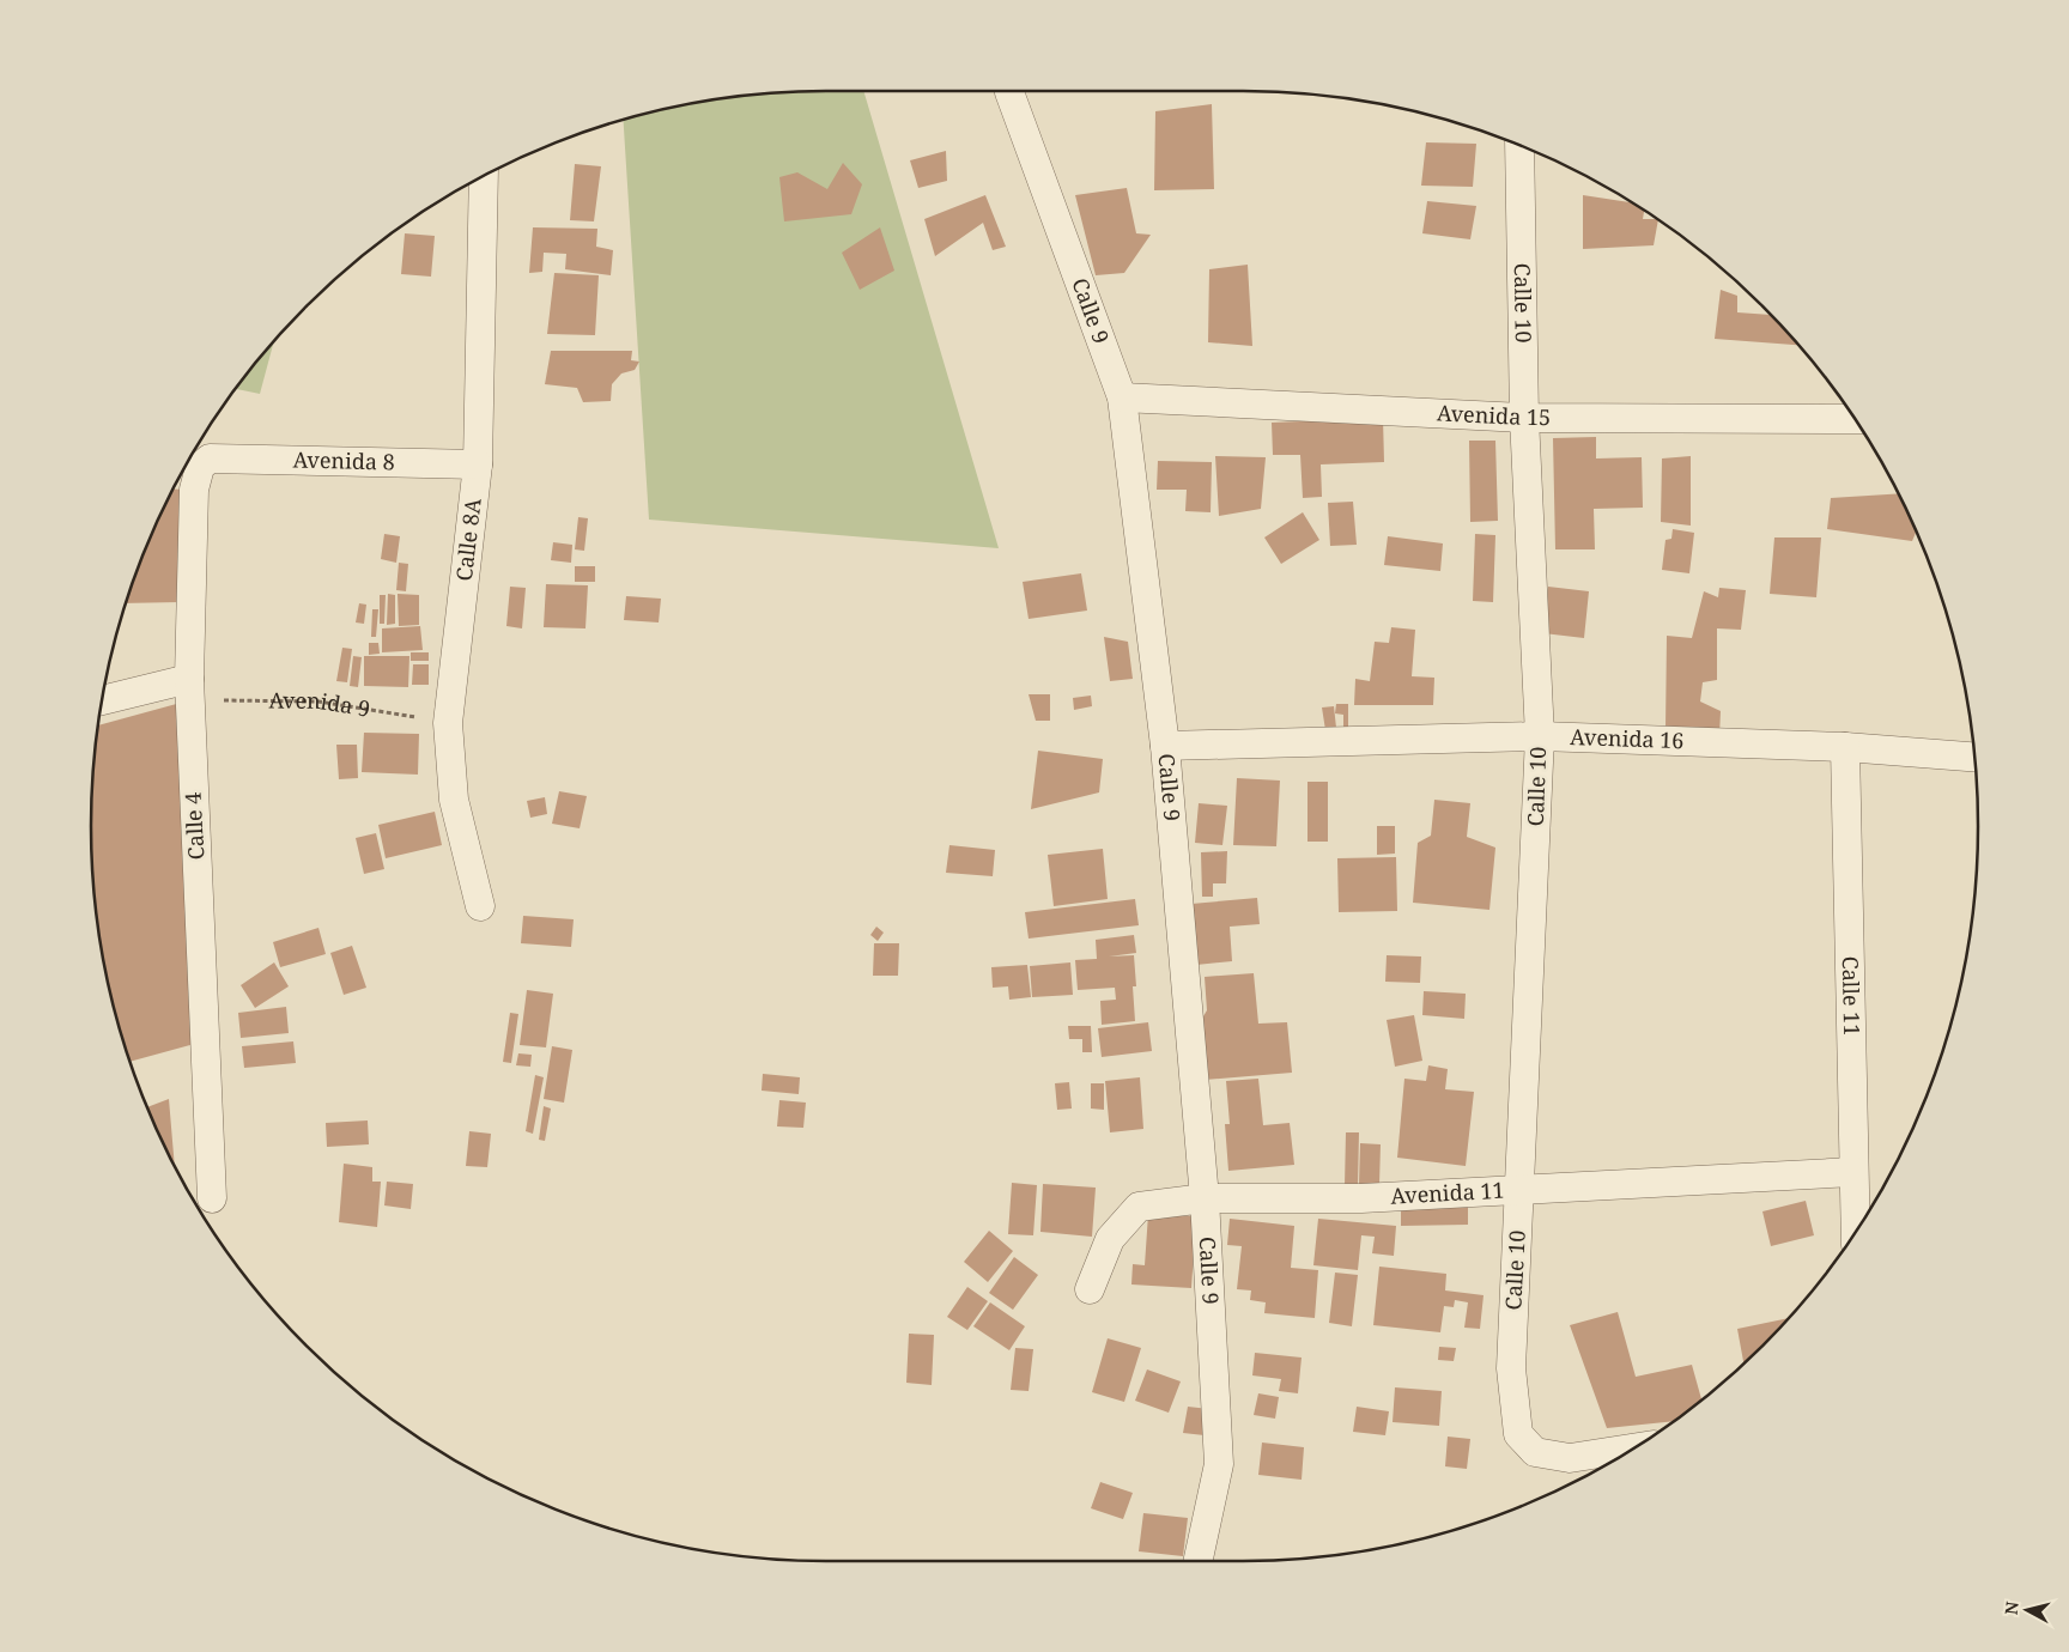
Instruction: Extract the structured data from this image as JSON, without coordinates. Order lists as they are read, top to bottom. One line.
{"streets":{"street":["Calle 10","Calle 9","Avenida 15","Avenida 8","Calle 8A","Avenida 16","Calle 4","Calle 11","Avenida 11"],"path":["Avenida 9"]},"crossings":[["Calle 10","Avenida 15"],["Calle 10","Avenida 16"],["Calle 10","Avenida 11"],["Calle 9","Avenida 15"],["Calle 9","Avenida 16"],["Calle 9","Avenida 11"],["Avenida 8","Calle 8A"],["Avenida 8","Calle 4"],["Calle 8A","Avenida 9"],["Avenida 9","Calle 4"],["Avenida 16","Calle 11"],["Calle 11","Avenida 11"]],"north":"left"}
